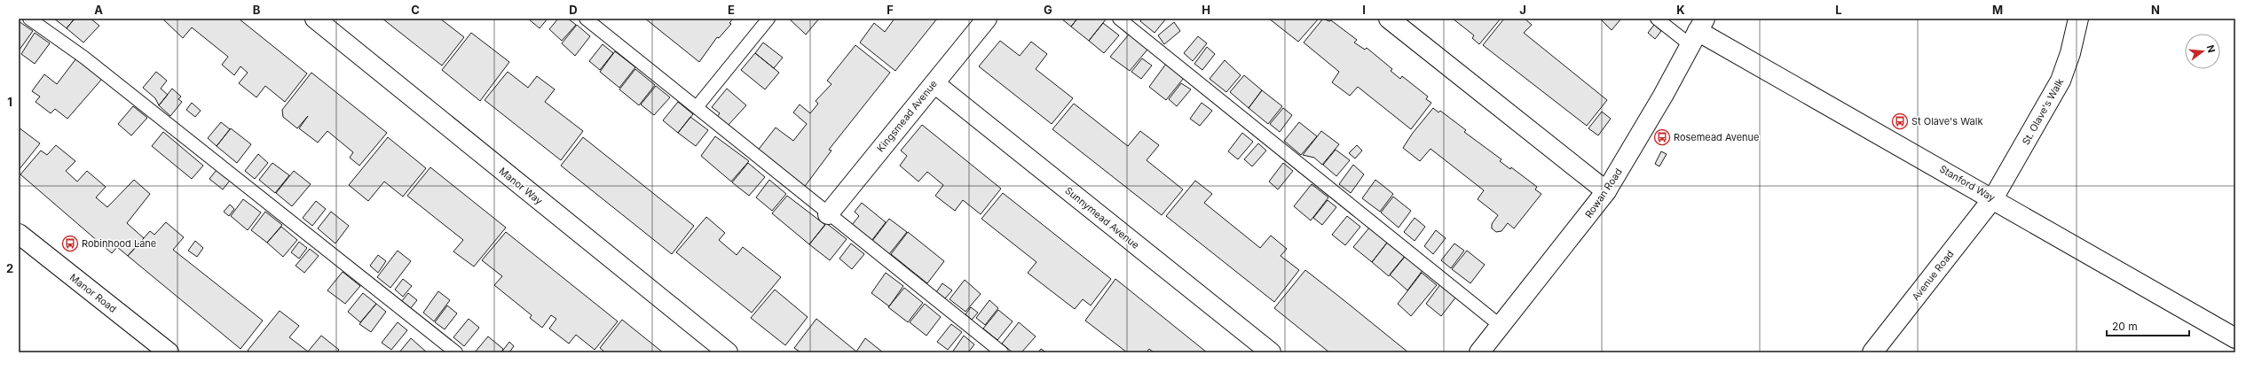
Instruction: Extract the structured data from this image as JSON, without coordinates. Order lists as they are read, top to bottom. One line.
{"streets":{"street":["St. Olave's Walk","Kingsmead Avenue","Stanford Way","Manor Way","Rowan Road","Sunnymead Avenue","Avenue Road","Manor Road"]},"crossings":[["St. Olave's Walk","Stanford Way"],["St. Olave's Walk","Avenue Road"],["Kingsmead Avenue","Sunnymead Avenue"],["Stanford Way","Rowan Road"],["Stanford Way","Avenue Road"]],"places":{"bus stop":["St Olave's Walk","Rosemead Avenue","Robinhood Lane"]},"scale_bar":"20 m","north":"right","grid":{"columns":["A","B","C","D","E","F","G","H","I","J","K","L","M","N"],"rows":["1","2"]}}
